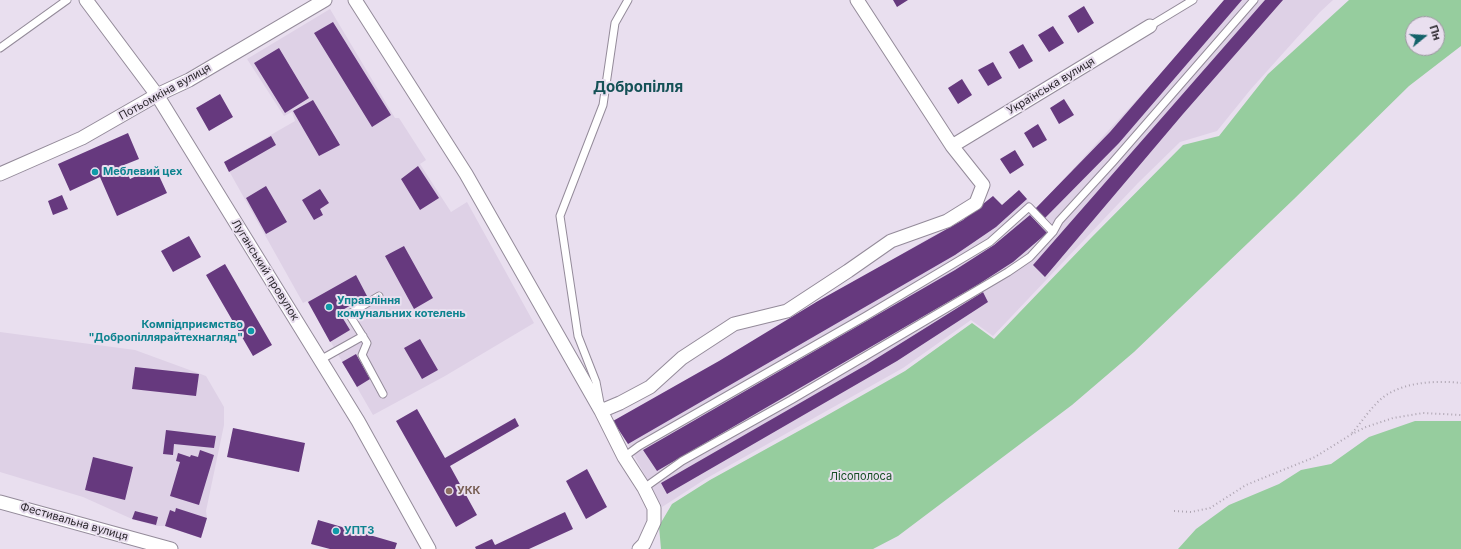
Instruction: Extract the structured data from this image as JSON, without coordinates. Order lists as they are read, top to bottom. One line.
{"streets":{"street":["Українська вулиця","Потьомкіна вулиця","Луганський провулок","Фестивальна вулиця"]},"crossings":[["Потьомкіна вулиця","Луганський провулок"]],"districts":["Добропілля"],"parks":["Лісополоса"],"places":["Меблевий цех","Управління комунальних котелень","Компідприємство \"Добропіллярайтехнагляд\"","УКК","УПТЗ"],"north":"right"}
